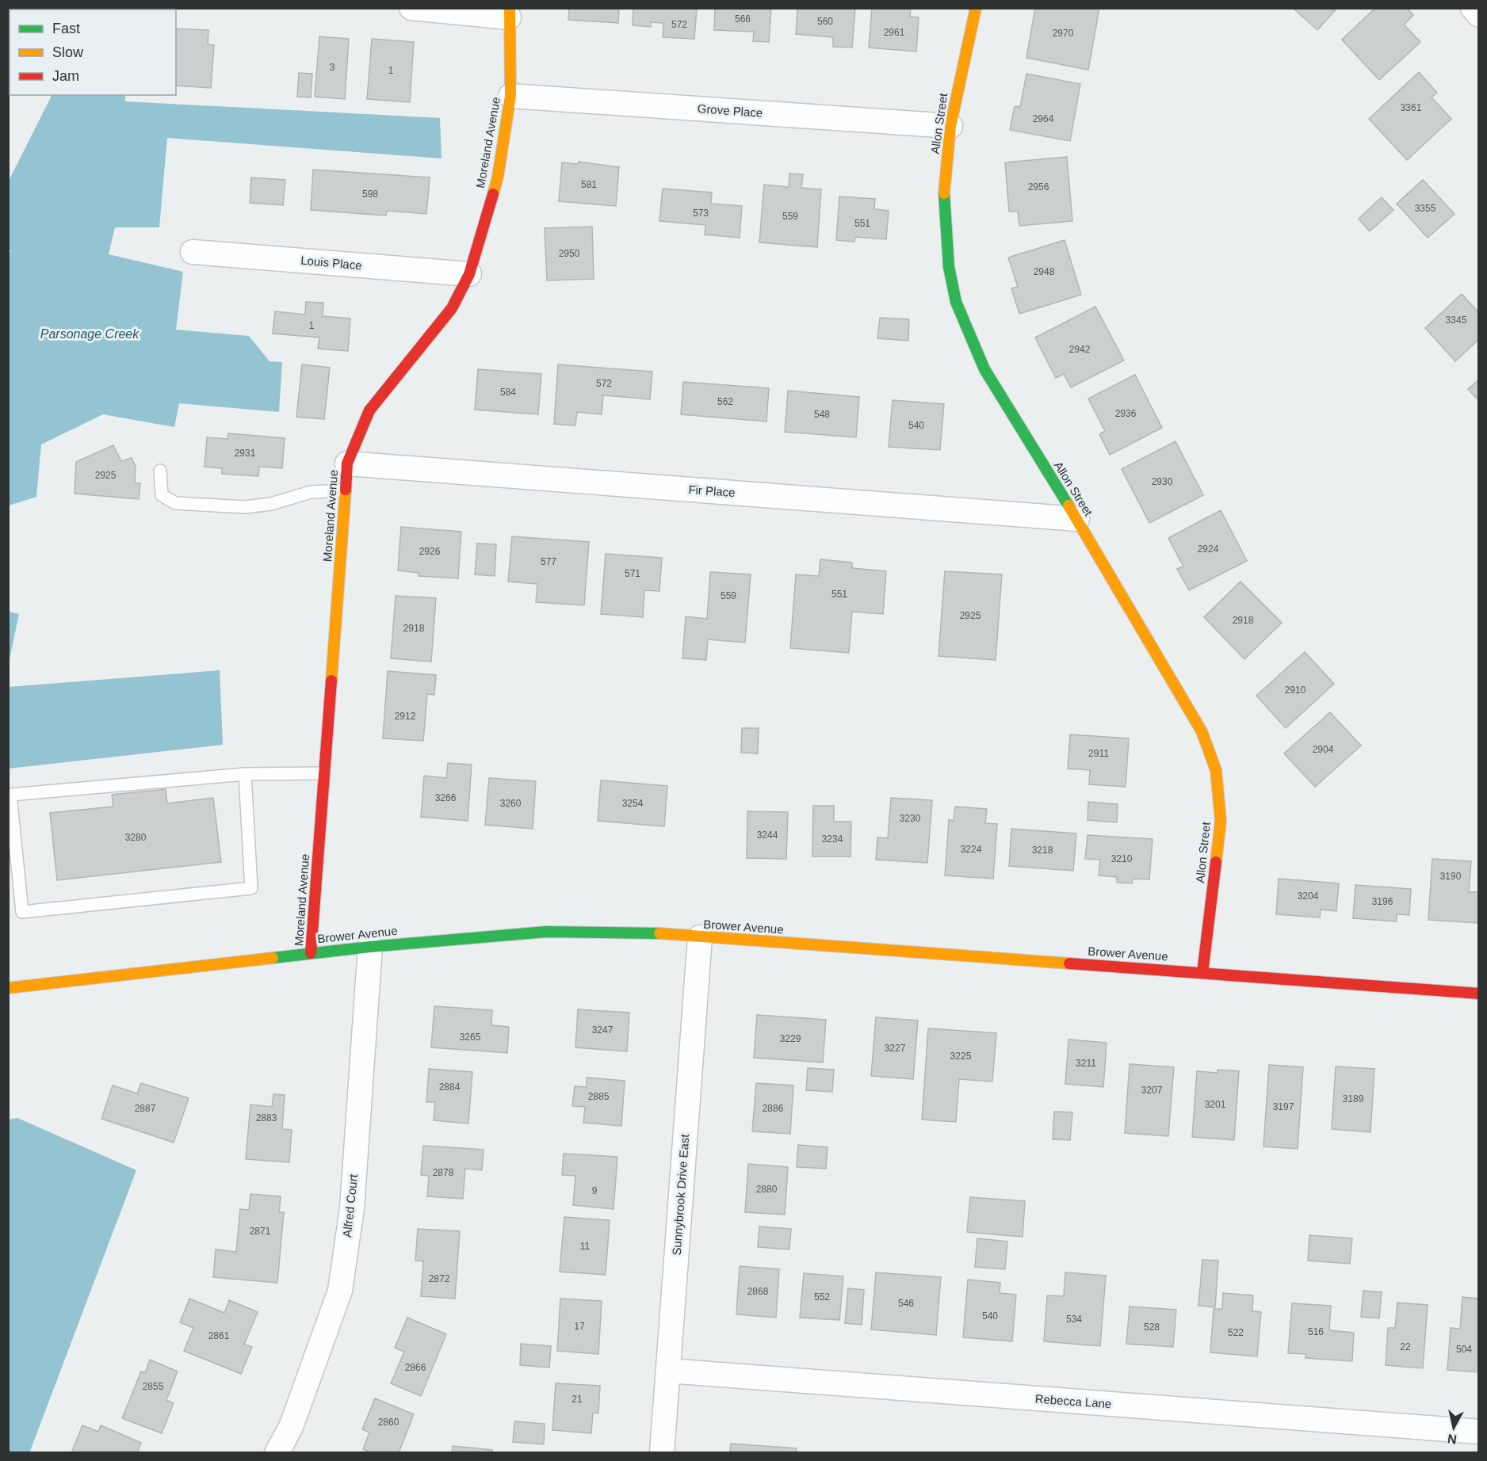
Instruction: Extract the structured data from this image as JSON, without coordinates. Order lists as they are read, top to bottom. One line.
{"streets":{"street":["Grove Place","Allon Street","Moreland Avenue","Louis Place","Fir Place","Brower Avenue","Sunnybrook Drive East","Alfred Court","Rebecca Lane"]},"crossings":[["Grove Place","Allon Street"],["Grove Place","Moreland Avenue"],["Allon Street","Fir Place"],["Allon Street","Brower Avenue"],["Moreland Avenue","Louis Place"],["Moreland Avenue","Fir Place"],["Moreland Avenue","Brower Avenue"],["Brower Avenue","Sunnybrook Drive East"],["Brower Avenue","Alfred Court"],["Sunnybrook Drive East","Rebecca Lane"]],"water":["Parsonage Creek"],"house_numbers":["566","560","572","2961","2970","3","1","3361","2964","581","2956","598","3355","573","559","551","2950","2948","3345","1","2942","572","584","562","2936","548","540","2931","2925","2930","2924","2926","577","571","551","559","2925","2918","2918","2910","2912","2904","2911","3266","3260","3254","3230","3244","3280","3234","3224","3218","3210","3190","3204","3196","3247","3265","3229","3227","3225","3211","2884","3207","2885","3189","3201","3197","2887","2886","2883","2878","2880","9","2871","11","2872","2868","552","546","540","534","17","528","516","522","2861","22","504","2866","2855","21","2860"],"legend":["Fast","Slow","Jam"],"north":"bottom"}
